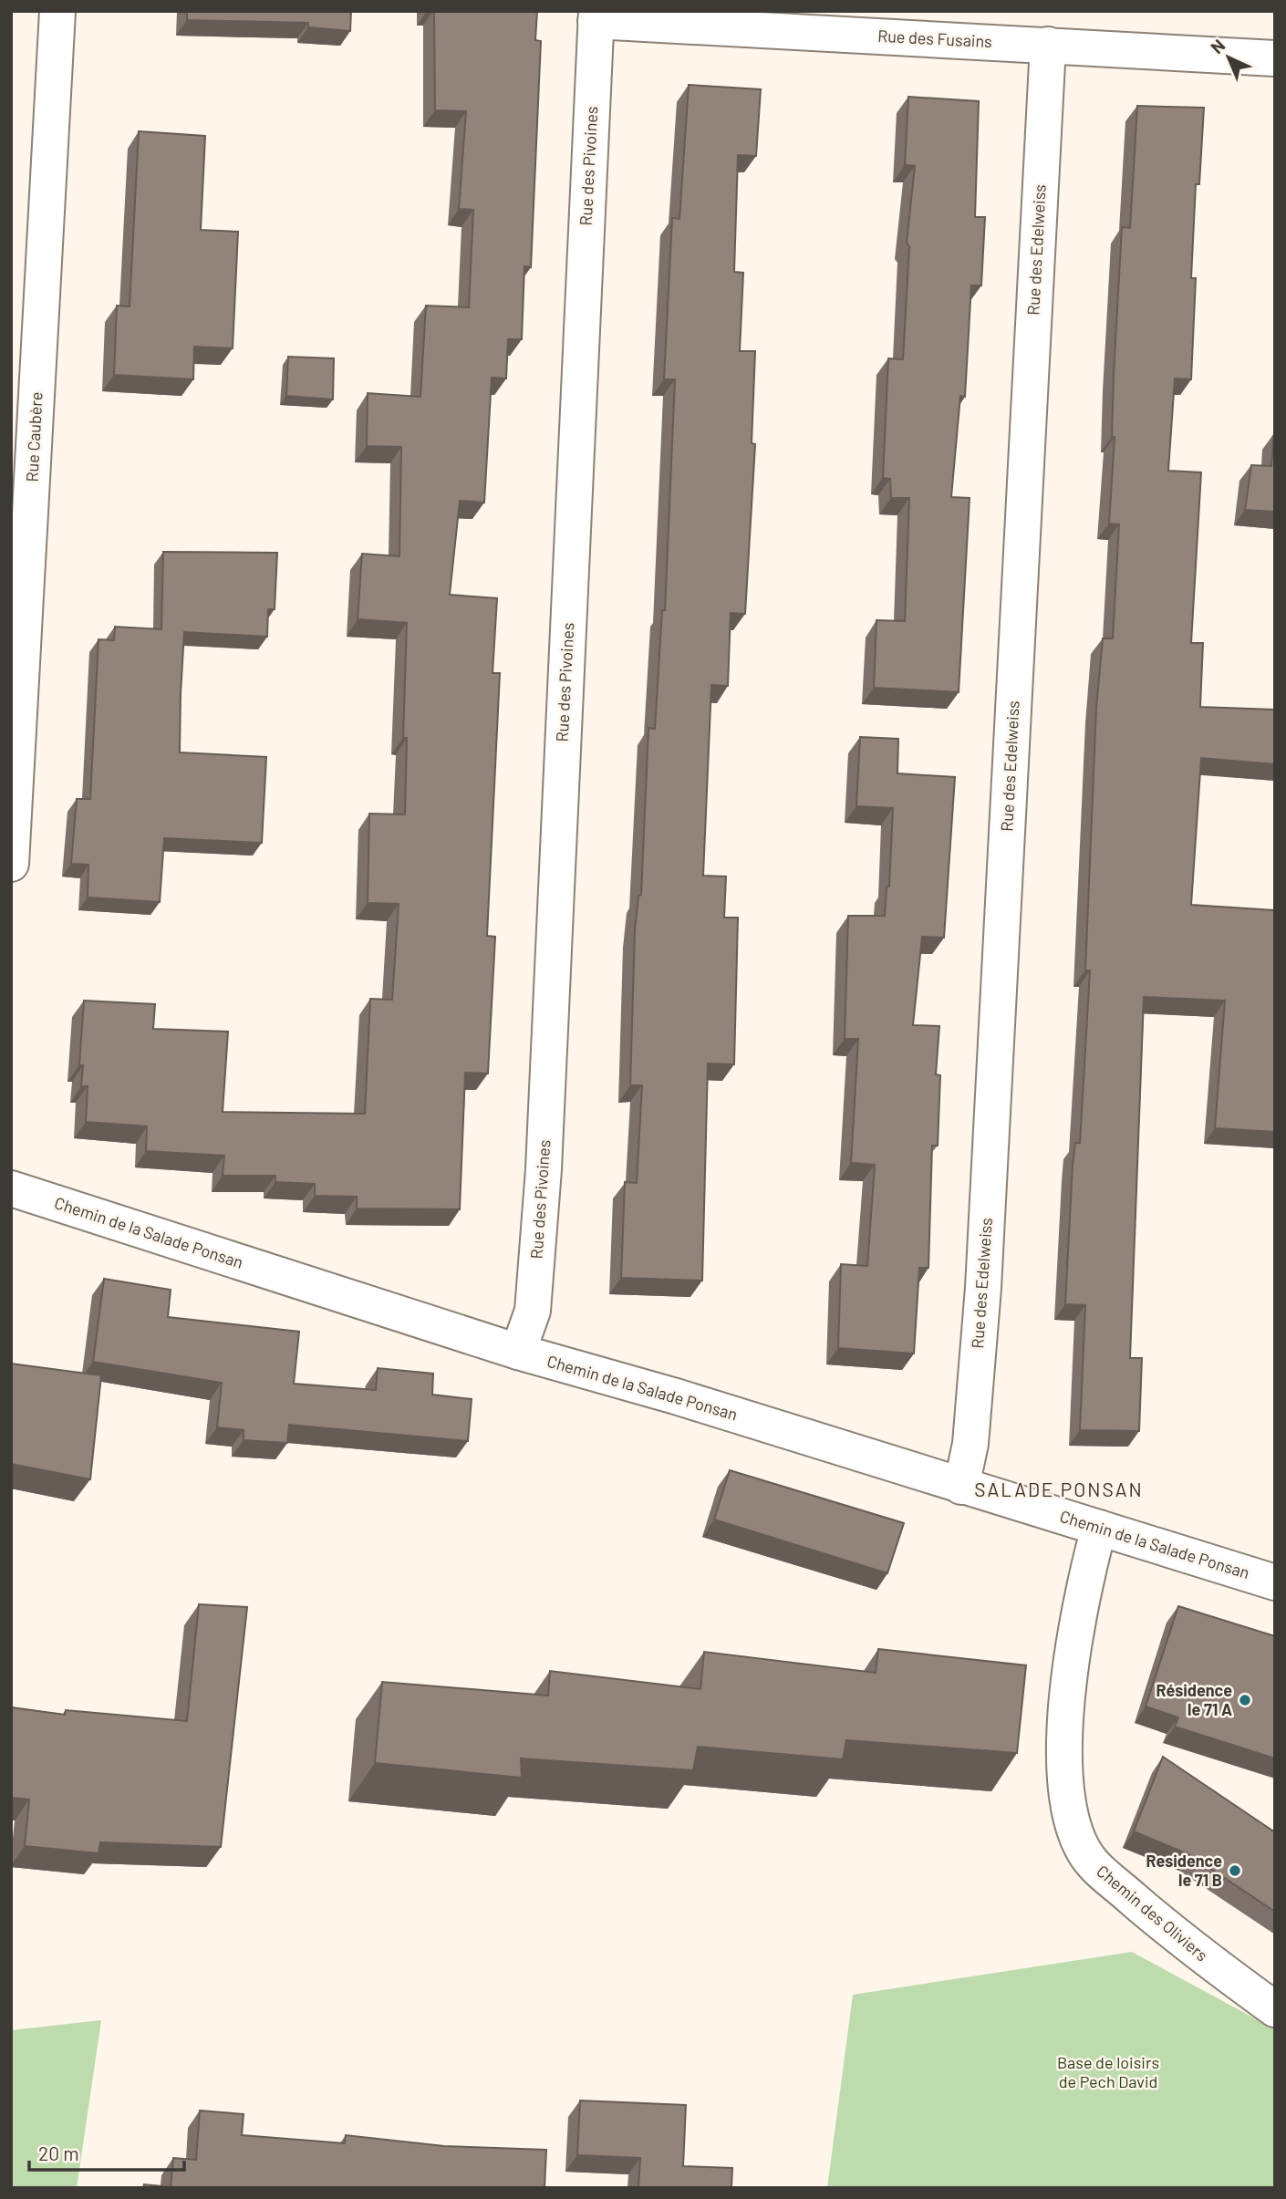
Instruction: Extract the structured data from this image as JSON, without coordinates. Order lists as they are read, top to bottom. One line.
{"streets":{"street":["Rue des Fusains","Rue des Pivoines","Rue des Edelweiss","Rue Caubère","Chemin de la Salade Ponsan","Chemin des Oliviers"]},"crossings":[["Rue des Fusains","Rue des Pivoines"],["Rue des Fusains","Rue des Edelweiss"],["Rue des Pivoines","Chemin de la Salade Ponsan"],["Rue des Edelweiss","Chemin de la Salade Ponsan"],["Chemin de la Salade Ponsan","Chemin des Oliviers"]],"districts":["SALADE PONSAN"],"parks":["Base de loisirs de Pech David"],"places":["Résidence le 71 A","Residence le 71 B"],"scale_bar":"20 m","north":"top left"}
